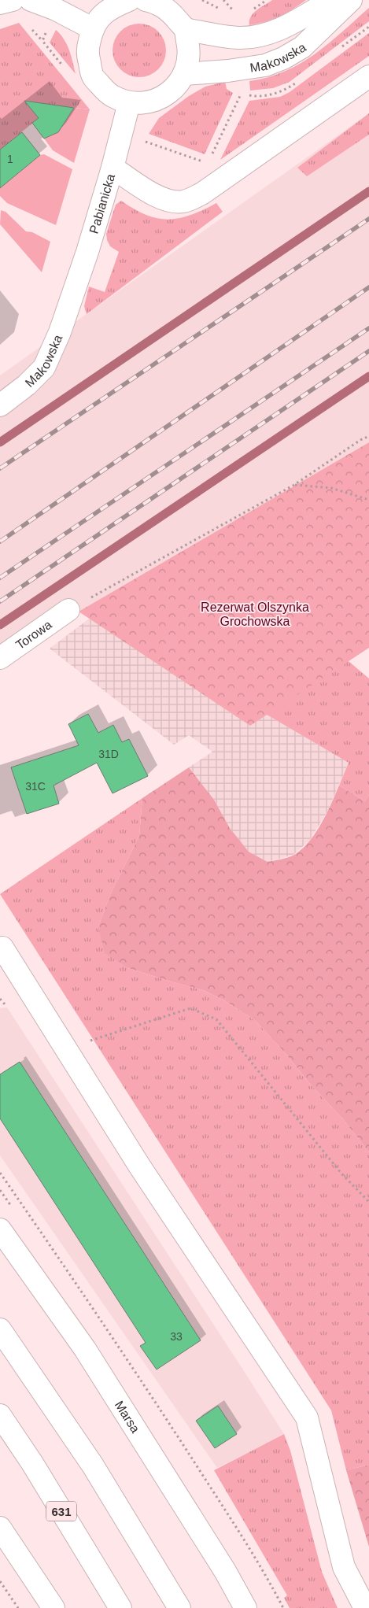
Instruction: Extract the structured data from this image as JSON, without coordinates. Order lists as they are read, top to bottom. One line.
{"streets":{"street":["Makowska","Pabianicka","Torowa","Marsa","631"]},"crossings":[["Makowska","Pabianicka"]],"parks":["Rezerwat Olszynka Grochowska"],"house_numbers":["1","31D","31C","33"]}
